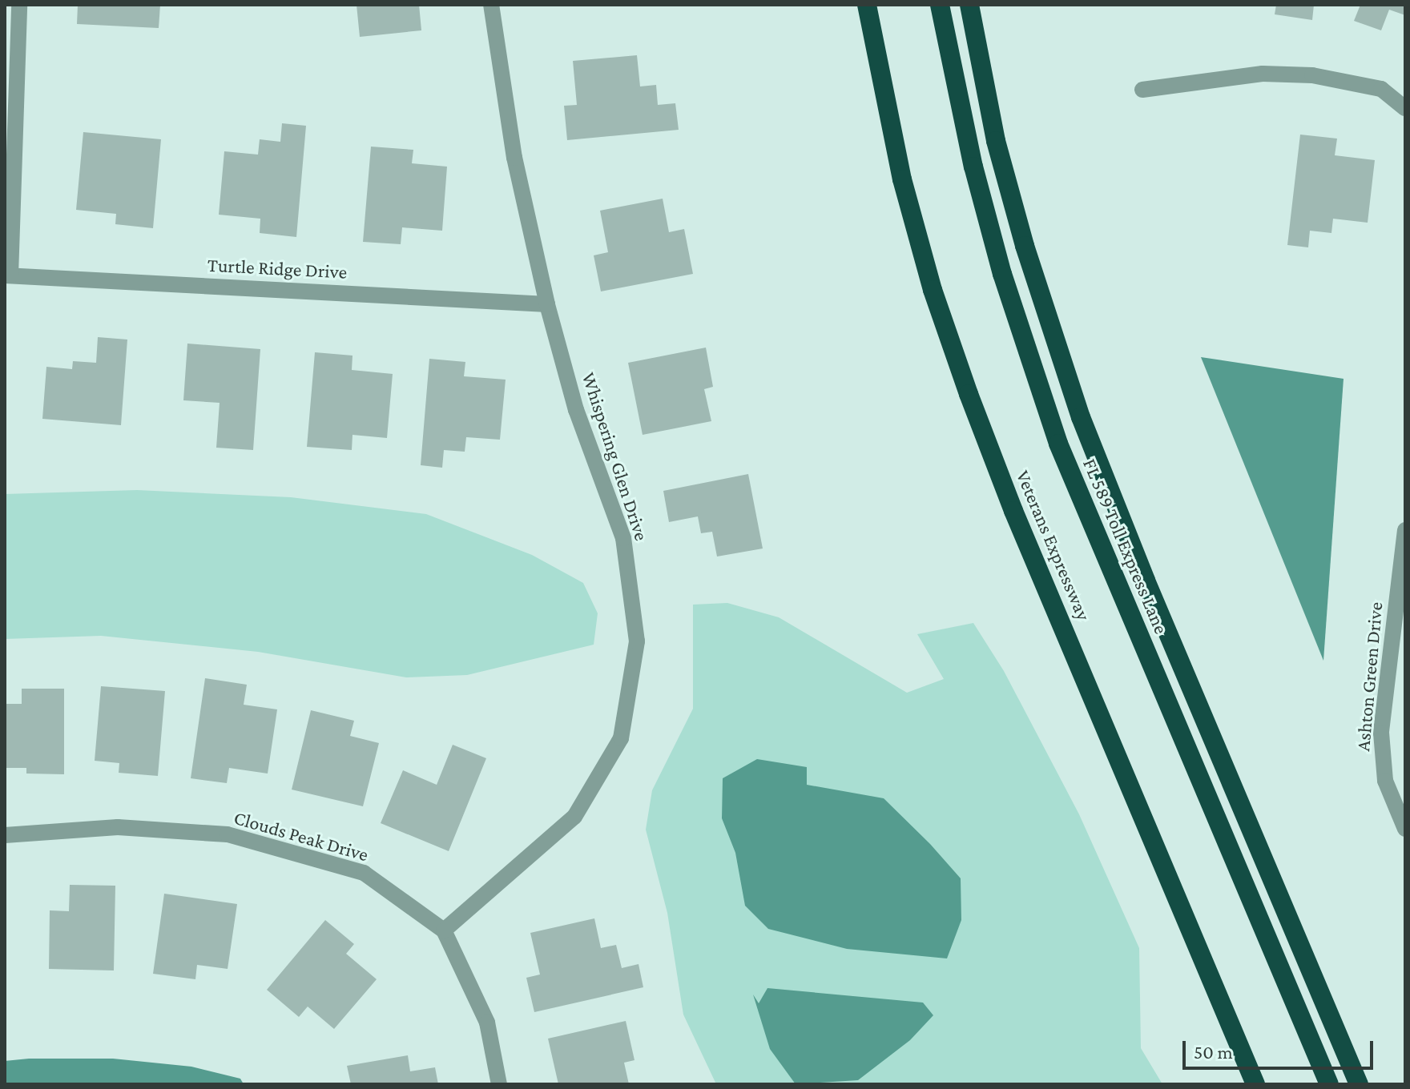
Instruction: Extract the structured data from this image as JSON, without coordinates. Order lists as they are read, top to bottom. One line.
{"streets":{"highway":["Veterans Expressway","FL 589 Toll Express Lane"],"street":["Turtle Ridge Drive","Whispering Glen Drive","Ashton Green Drive","Clouds Peak Drive"]},"crossings":[["Turtle Ridge Drive","Whispering Glen Drive"],["Whispering Glen Drive","Clouds Peak Drive"]],"scale_bar":"50 m"}
